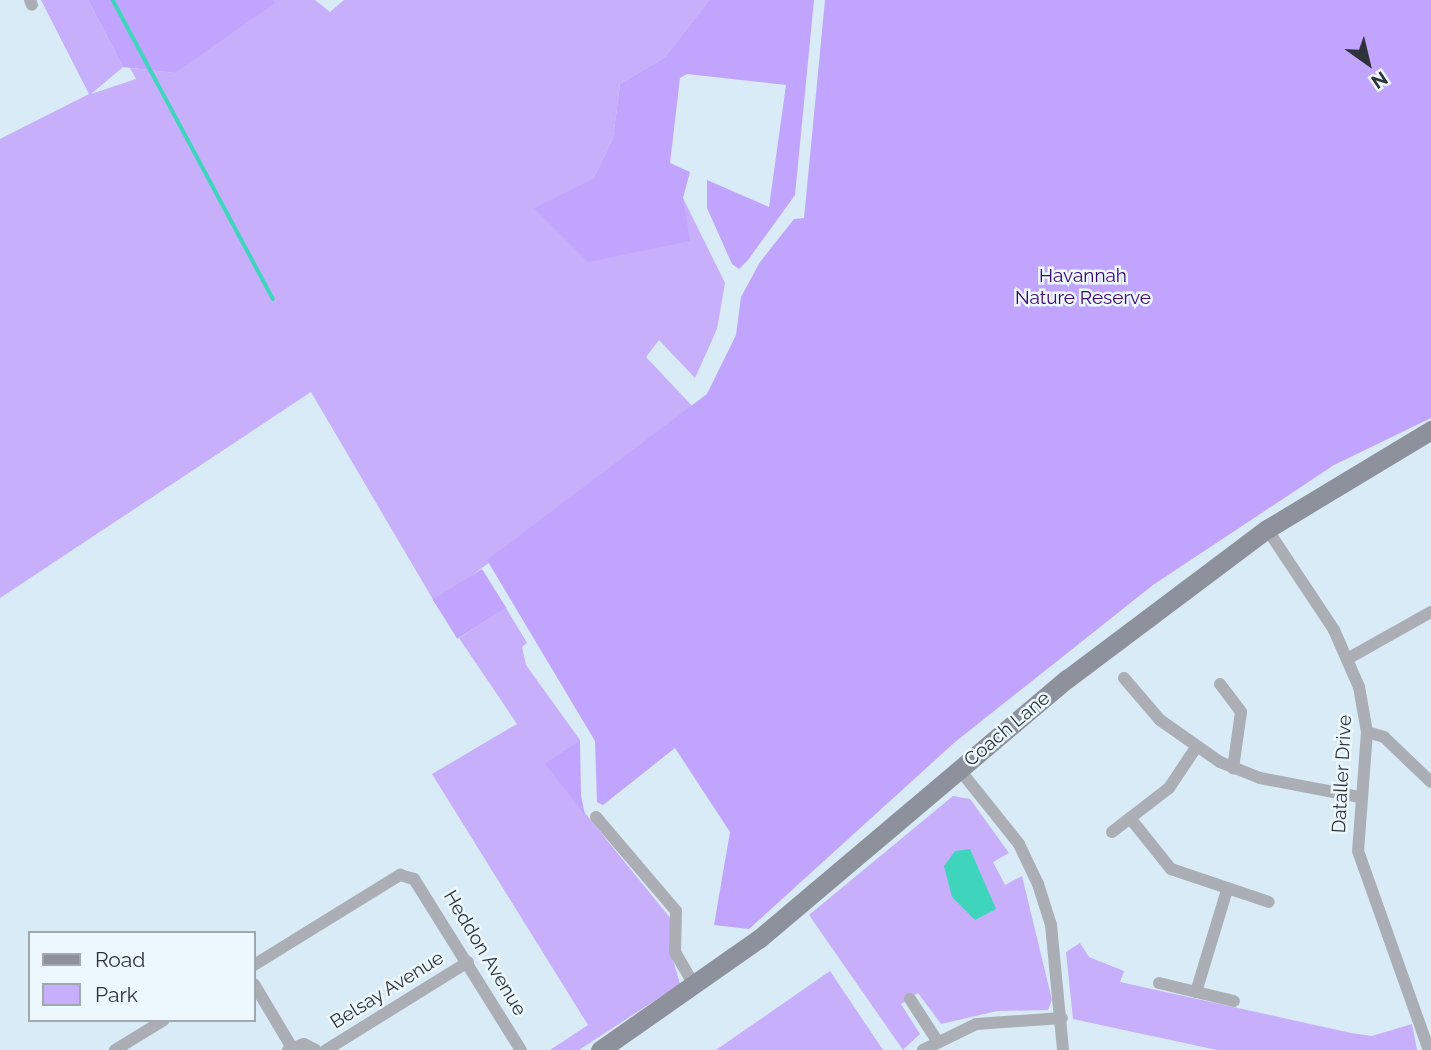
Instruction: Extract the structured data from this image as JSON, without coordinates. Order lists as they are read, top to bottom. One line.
{"streets":{"street":["Coach Lane","Dataller Drive","Heddon Avenue","Belsay Avenue"]},"crossings":[["Coach Lane","Dataller Drive"],["Heddon Avenue","Belsay Avenue"]],"parks":["Havannah Nature Reserve"],"legend":["Road","Park"],"north":"bottom right"}
